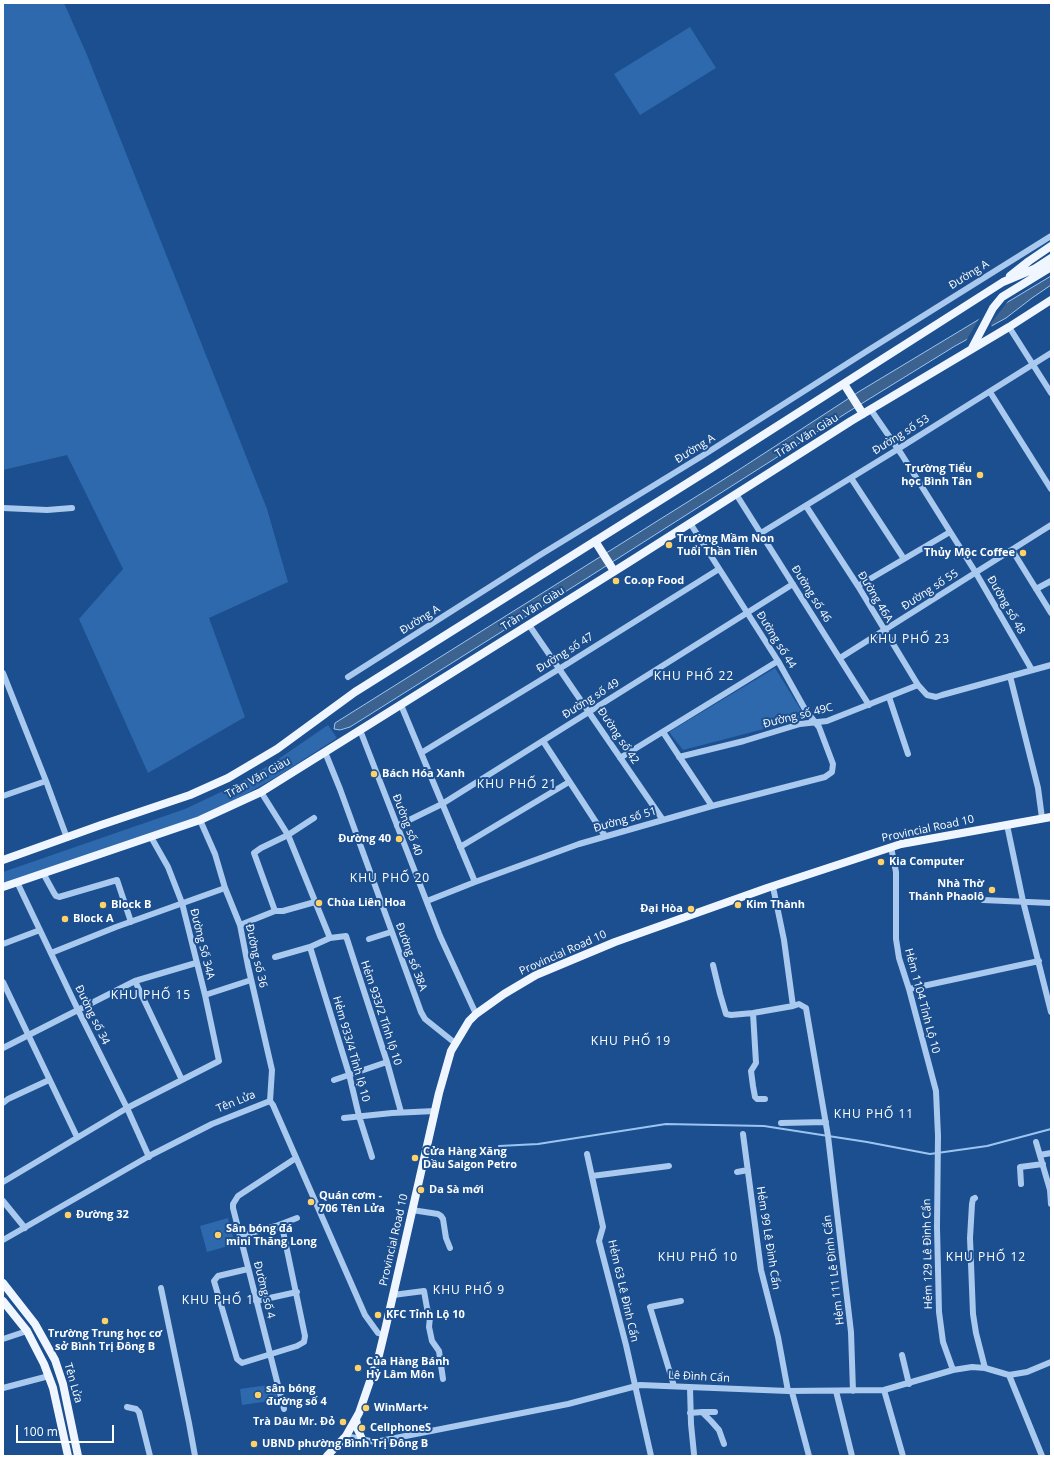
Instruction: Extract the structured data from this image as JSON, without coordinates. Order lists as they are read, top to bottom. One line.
{"streets":{"main road":["Trần Văn Giàu","Provincial Road 10","Tên Lửa"],"street":["Đường A","Đường số 53","Đường số 55","Đường số 46","Đường 46A","Đường số 48","Đường số 44","Đường số 47","Đường số 49","Đường số 49C","Đường số 42","Đường số 51","Đường số 40","Đường Số 34A","Đường số 36","Đường số 38A","Hẻm 1104 Tỉnh Lộ 10","Hẻm 933/2 Tỉnh lộ 10","Đường số 34","Hẻm 933/4 Tỉnh lộ 10","Hẻm 99 Lê Đình Cẩn","Hẻm 129 Lê Đình Cẩn","Hẻm 111 Lê Đình Cẩn","Đường số 4","Hẻm 63 Lê Đình Cẩn","Lê Đình Cẩn"]},"crossings":[["Đường số 53","Đường số 46"],["Đường số 53","Đường 46A"],["Đường số 53","Đường số 48"],["Trần Văn Giàu","Đường số 46"],["Trần Văn Giàu","Đường số 48"],["Trần Văn Giàu","Đường số 44"],["Trần Văn Giàu","Đường số 42"],["Trần Văn Giàu","Đường số 40"],["Trần Văn Giàu","Đường Số 34A"],["Trần Văn Giàu","Đường số 36"],["Trần Văn Giàu","Đường số 38A"],["Trần Văn Giàu","Đường số 34"],["Đường số 55","Đường số 46"],["Đường số 55","Đường 46A"],["Đường số 55","Đường số 48"],["Đường số 46","Đường số 49"],["Đường số 46","Đường số 49C"],["Đường 46A","Đường số 49C"],["Đường số 44","Đường số 47"],["Đường số 44","Đường số 49"],["Đường số 44","Đường số 49C"],["Đường số 44","Đường số 51"],["Đường số 47","Đường số 42"],["Đường số 49","Đường số 42"],["Đường số 49","Đường số 40"],["Đường số 42","Đường số 51"],["Đường số 51","Đường số 40"],["Đường số 40","Provincial Road 10"],["Provincial Road 10","Đường số 38A"],["Provincial Road 10","Hẻm 1104 Tỉnh Lộ 10"],["Provincial Road 10","Tên Lửa"],["Provincial Road 10","Lê Đình Cẩn"],["Đường số 36","Tên Lửa"],["Hẻm 1104 Tỉnh Lộ 10","Hẻm 129 Lê Đình Cẩn"],["Đường số 34","Tên Lửa"],["Tên Lửa","Đường số 4"],["Hẻm 99 Lê Đình Cẩn","Lê Đình Cẩn"],["Hẻm 129 Lê Đình Cẩn","Lê Đình Cẩn"],["Hẻm 111 Lê Đình Cẩn","Lê Đình Cẩn"],["Hẻm 63 Lê Đình Cẩn","Lê Đình Cẩn"]],"districts":["KHU PHỐ 23","KHU PHỐ 22","KHU PHỐ 21","KHU PHỐ 20","KHU PHỐ 15","KHU PHỐ 19","KHU PHỐ 11","KHU PHỐ 10","KHU PHỐ 12","KHU PHỐ 9","KHU PHỐ 1"],"places":["Trường Tiểu học Bình Tân","Trường Mầm Non Tuổi Thần Tiên","Thủy Mộc Coffee","Co.op Food","Bách Hóa Xanh","Đường 40","Kia Computer","Nhà Thờ Thánh Phaolô","Chùa Liên Hoa","Block B","Kim Thành","Đại Hòa","Block A","Cửa Hàng Xăng Dầu Saigon Petro","Da Sà mới","Quán cơm - 706 Tên Lửa","Đường 32","Sân bóng đá mini Thăng Long","KFC Tỉnh Lộ 10","Trường Trung học cơ sở Bình Trị Đông B","Của Hàng Bánh Hỷ Lâm Môn","sân bóng đường số 4","WinMart+","Trà Dâu Mr. Đỏ","CellphoneS","UBND phường Bình Trị Đông B"],"scale_bar":"100 m"}
